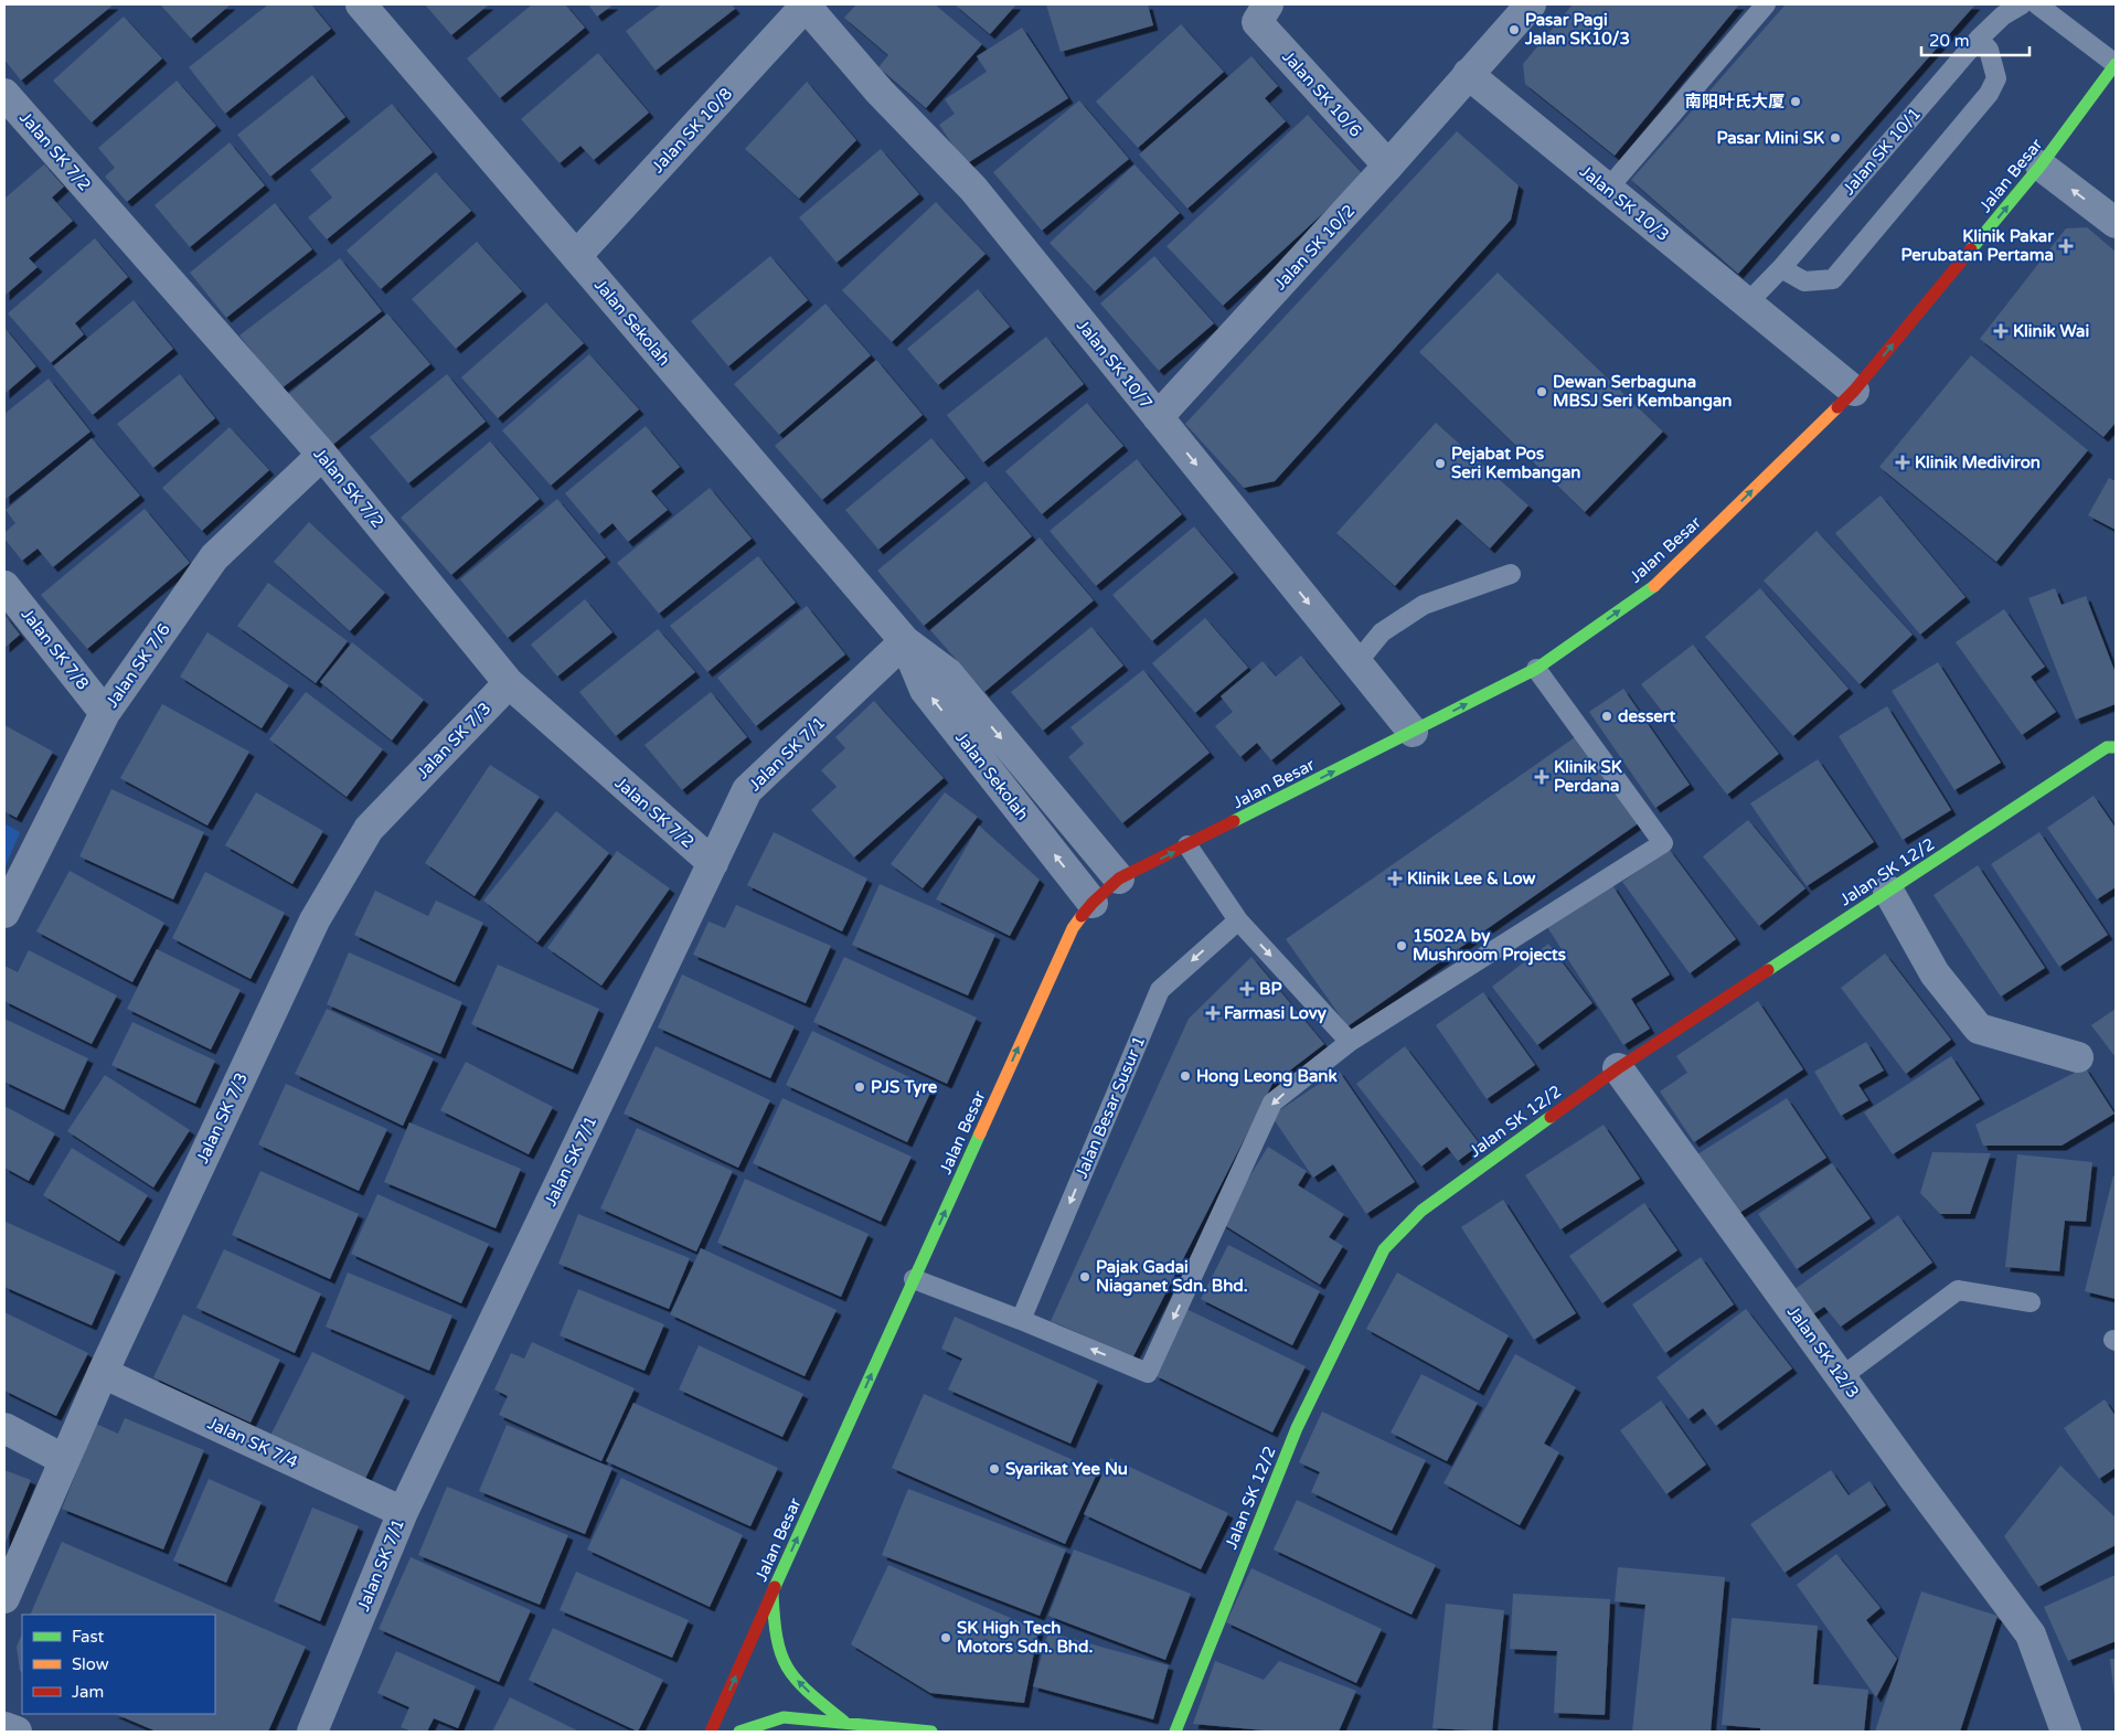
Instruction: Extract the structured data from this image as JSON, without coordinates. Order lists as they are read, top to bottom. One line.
{"streets":{"main road":["Jalan Besar","Jalan SK 12/2"],"street":["Jalan SK 10/6","Jalan SK 10/8","Jalan SK 7/2","Jalan SK 10/3","Jalan SK 10/2","Jalan Sekolah","Jalan SK 10/7","Jalan SK 7/8","Jalan SK 7/6","Jalan SK 7/3","Jalan SK 7/1","Jalan SK 12/3","Jalan SK 7/4"],"lane":["Jalan SK 10/1","Jalan Besar Susur 1"]},"crossings":[["Jalan SK 10/6","Jalan SK 10/2"],["Jalan SK 10/8","Jalan Sekolah"],["Jalan SK 10/8","Jalan SK 10/7"],["Jalan SK 7/2","Jalan SK 7/6"],["Jalan SK 7/2","Jalan SK 7/3"],["Jalan SK 7/2","Jalan SK 7/1"],["Jalan SK 10/1","Jalan SK 10/3"],["Jalan Besar","Jalan SK 10/3"],["Jalan Besar","Jalan Sekolah"],["Jalan Besar","Jalan SK 10/7"],["Jalan SK 10/3","Jalan SK 10/2"],["Jalan SK 10/2","Jalan SK 10/7"],["Jalan Sekolah","Jalan SK 7/1"],["Jalan SK 7/8","Jalan SK 7/6"],["Jalan SK 7/3","Jalan SK 7/4"],["Jalan SK 7/1","Jalan SK 7/4"],["Jalan SK 12/2","Jalan SK 12/3"]],"one_way":["Jalan Besar","Jalan Besar Susur 1"],"places":{"other":["Pasar Pagi Jalan SK10/3","南阳叶氏大厦","Pasar Mini SK","Dewan Serbaguna MBSJ Seri Kembangan","Pejabat Pos Seri Kembangan","dessert","1502A by Mushroom Projects","Hong Leong Bank","PJS Tyre","Pajak Gadai Niaganet Sdn. Bhd.","Syarikat Yee Nu","SK High Tech Motors Sdn. Bhd."],"health":["Klinik Pakar Perubatan Pertama","Klinik Wai","Klinik Mediviron","Klinik SK Perdana","Klinik Lee & Low","BP","Farmasi Lovy"]},"legend":["Fast","Slow","Jam"],"scale_bar":"20 m"}
